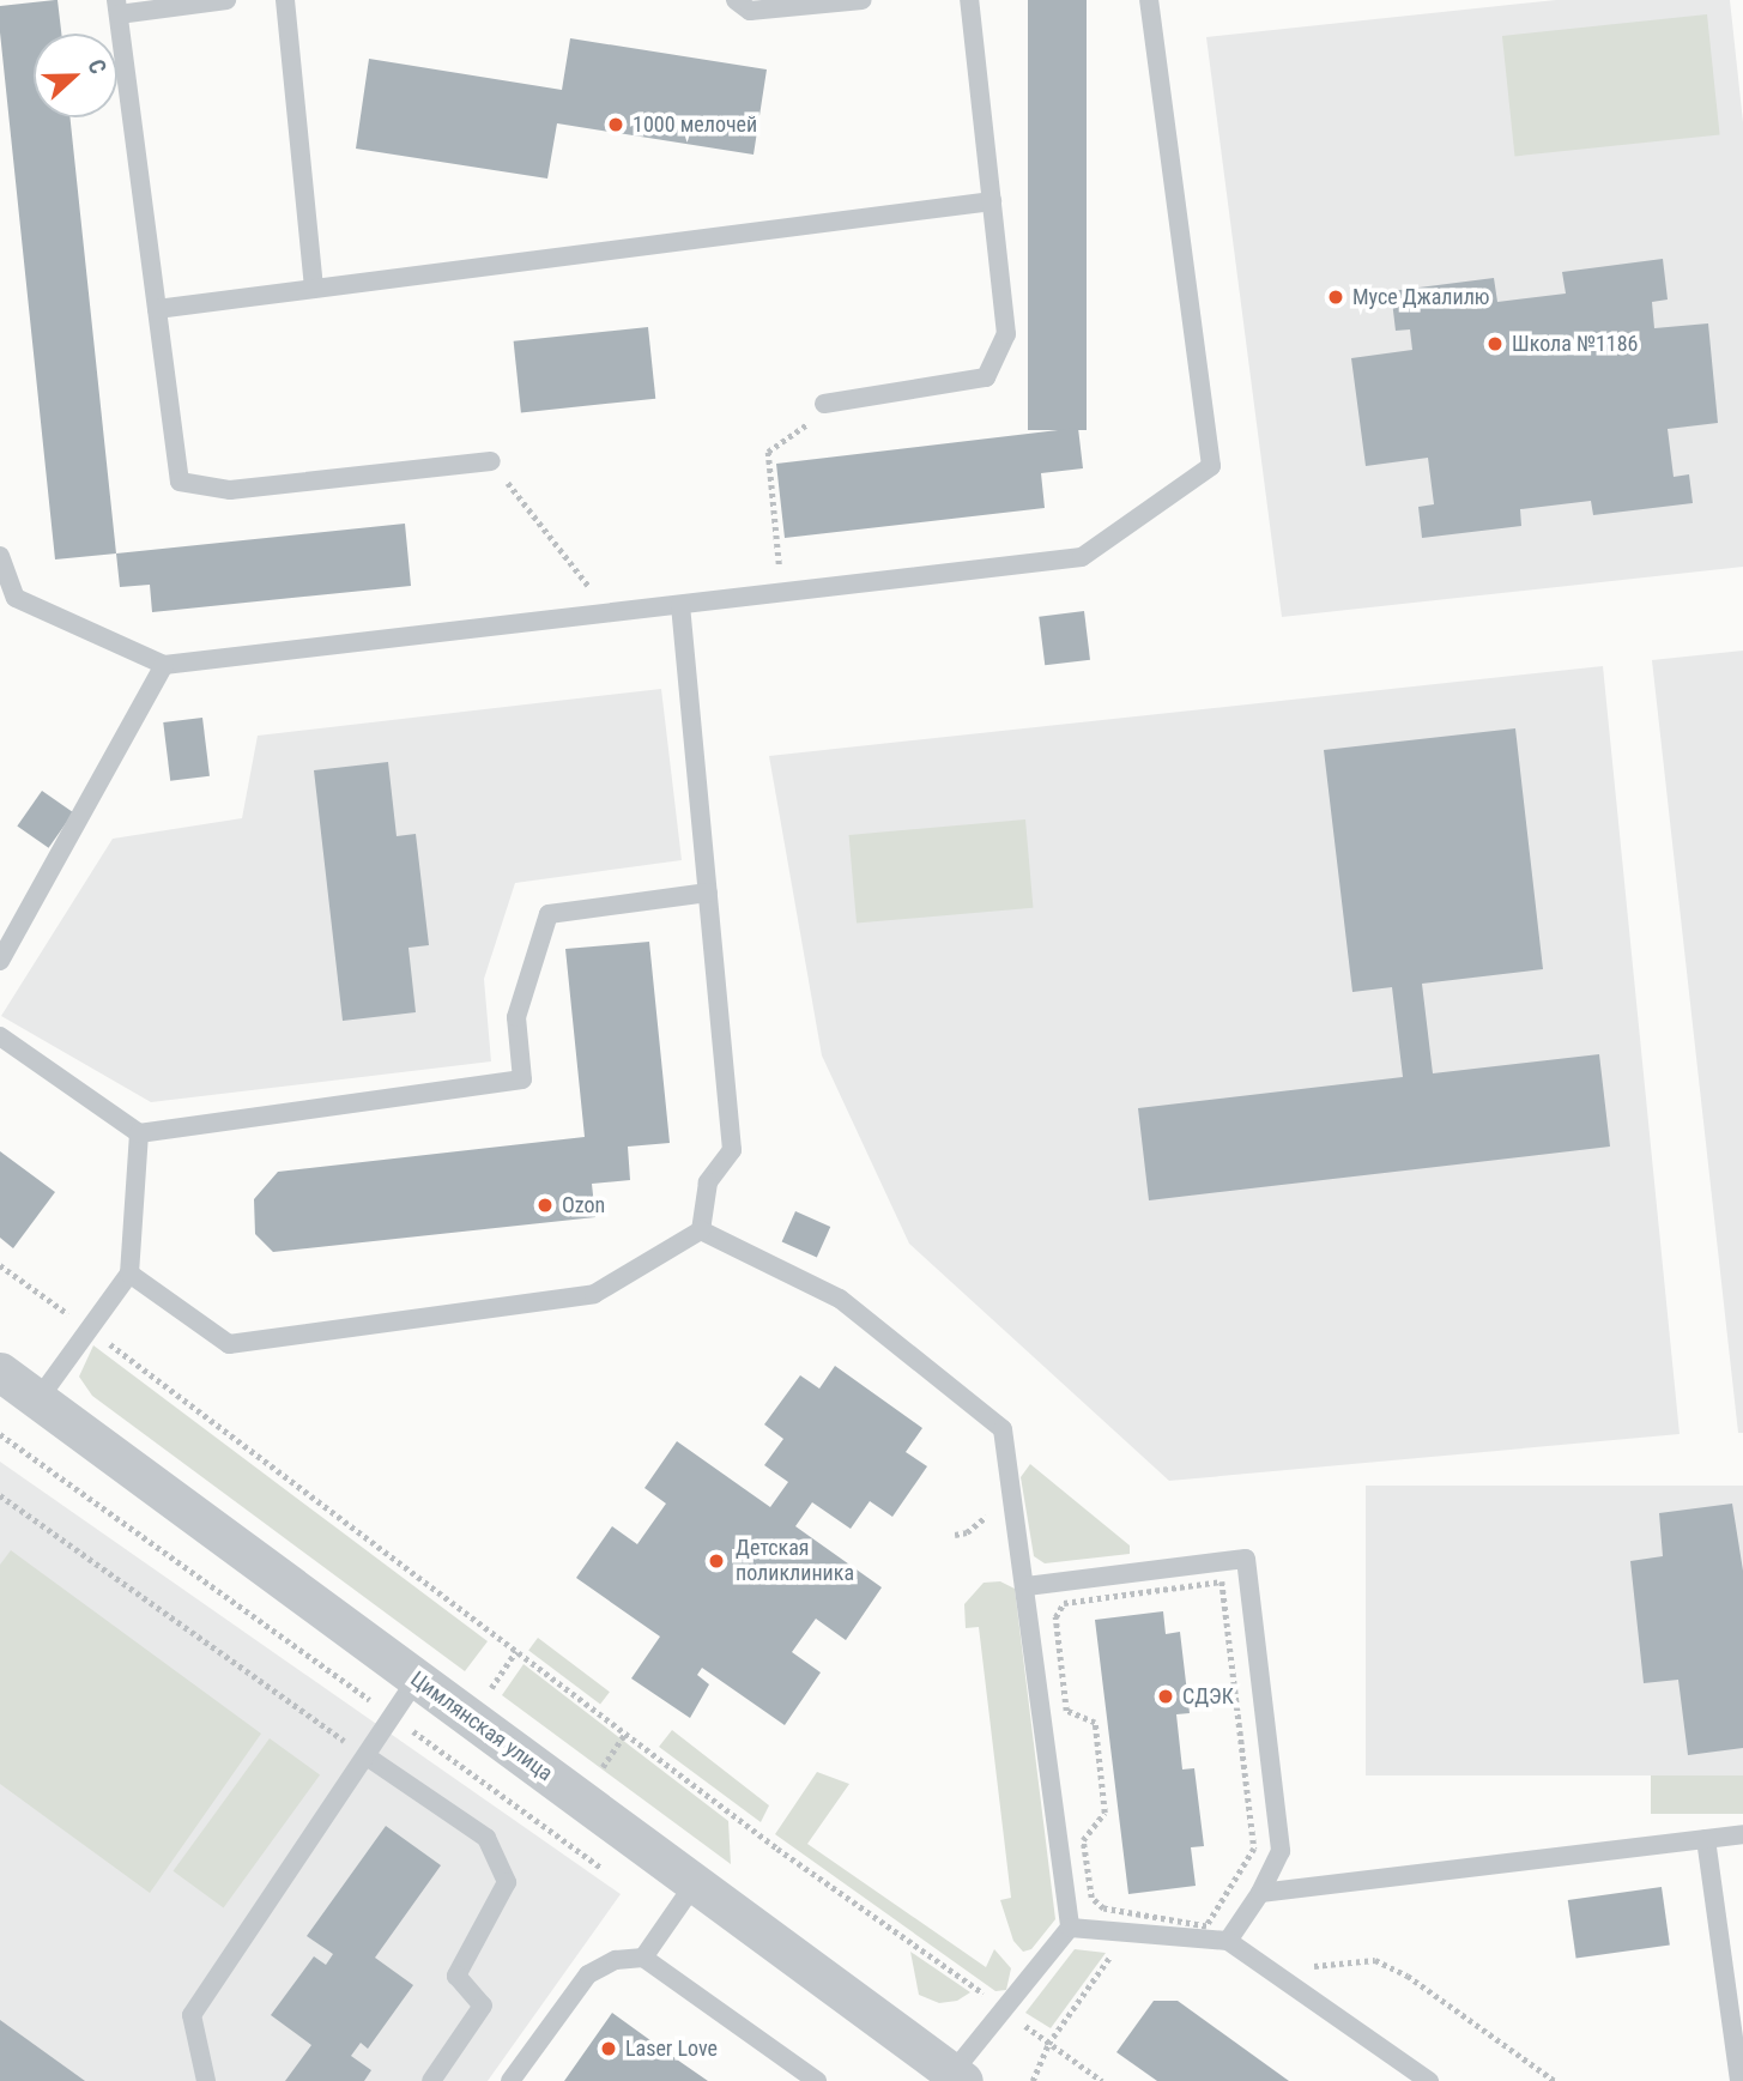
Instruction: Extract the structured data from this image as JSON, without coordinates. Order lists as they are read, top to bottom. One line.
{"streets":{"street":["Цимлянская улица"]},"places":["1000 мелочей","Мусе Джалилю","Школа №1186","Ozon","Детская поликлиника","СДЭК","Laser Love"],"north":"right"}
